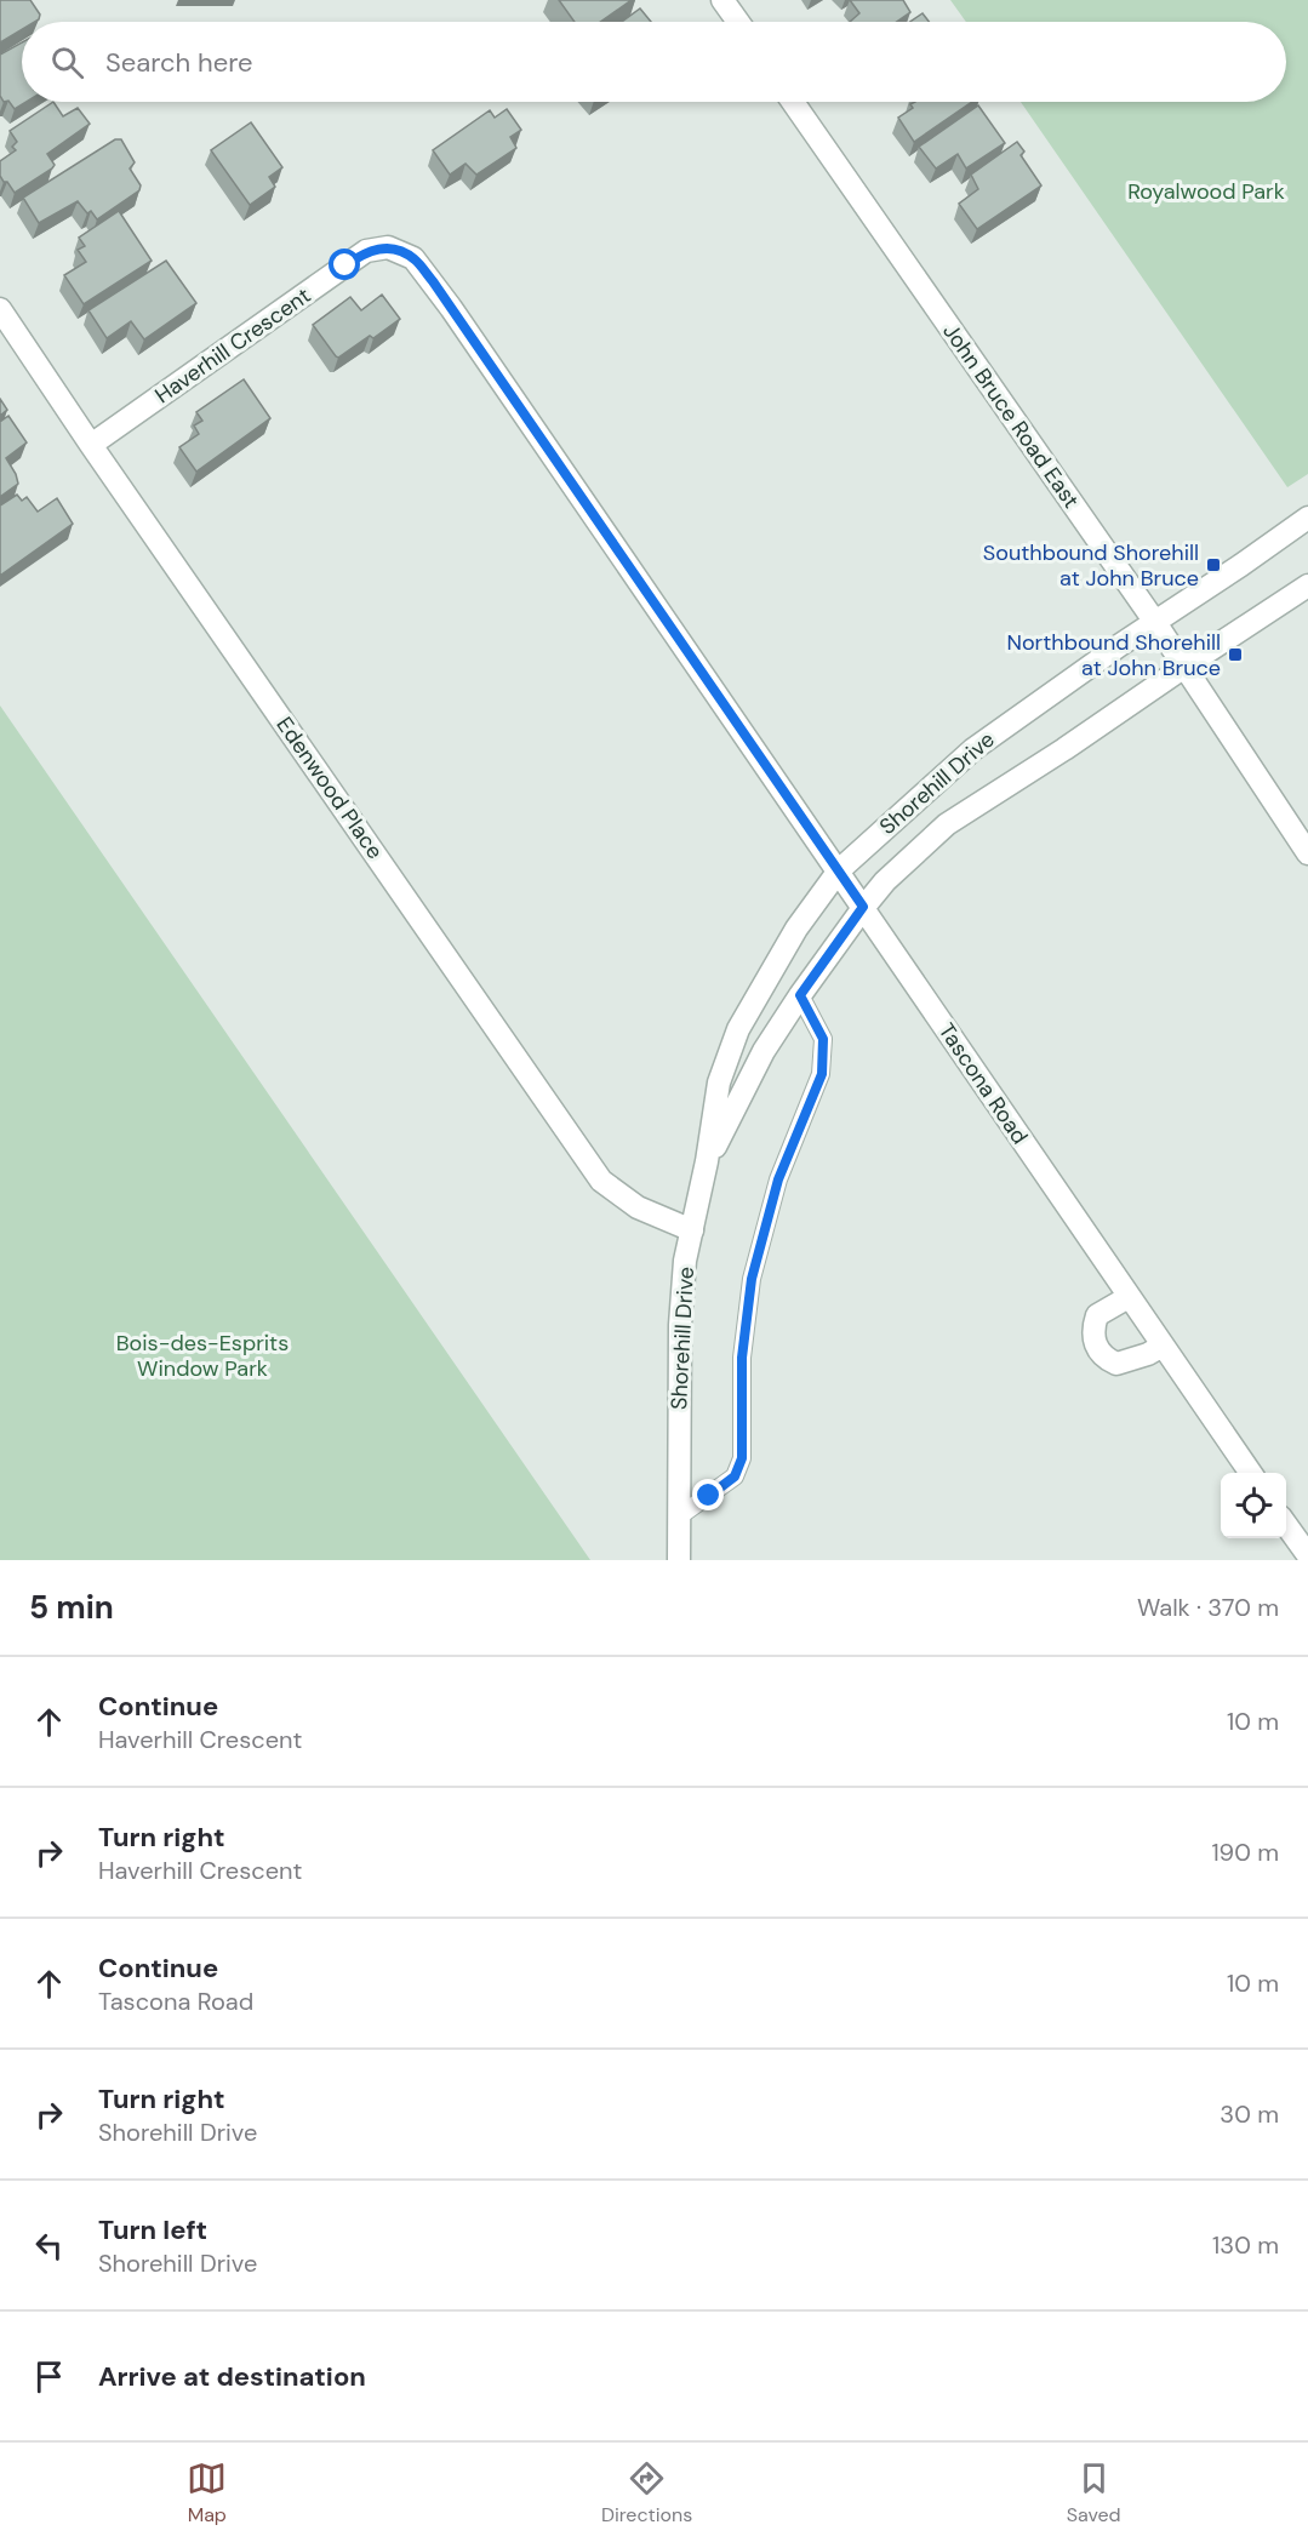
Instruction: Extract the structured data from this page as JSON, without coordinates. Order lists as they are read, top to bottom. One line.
{"streets":{"street":["Haverhill Crescent","John Bruce Road East","Shorehill Drive","Edenwood Place","Tascona Road"]},"crossings":[["Haverhill Crescent","Shorehill Drive"],["Haverhill Crescent","Edenwood Place"],["Haverhill Crescent","Tascona Road"],["John Bruce Road East","Shorehill Drive"],["Shorehill Drive","Edenwood Place"],["Shorehill Drive","Tascona Road"]],"parks":["Royalwood Park","Bois-des-Esprits Window Park"],"places":{"transit":["Southbound Shorehill at John Bruce","Northbound Shorehill at John Bruce"]},"page":{"search":"Search here","heading":["5 min","Walk · 370 m"],"list":[["Continue","Haverhill Crescent","10 m"],["Turn right","Haverhill Crescent","190 m"],["Continue","Tascona Road","10 m"],["Turn right","Shorehill Drive","30 m"],["Turn left","Shorehill Drive","130 m"],"Arrive at destination"],"nav":["Map","Directions","Saved"]}}
